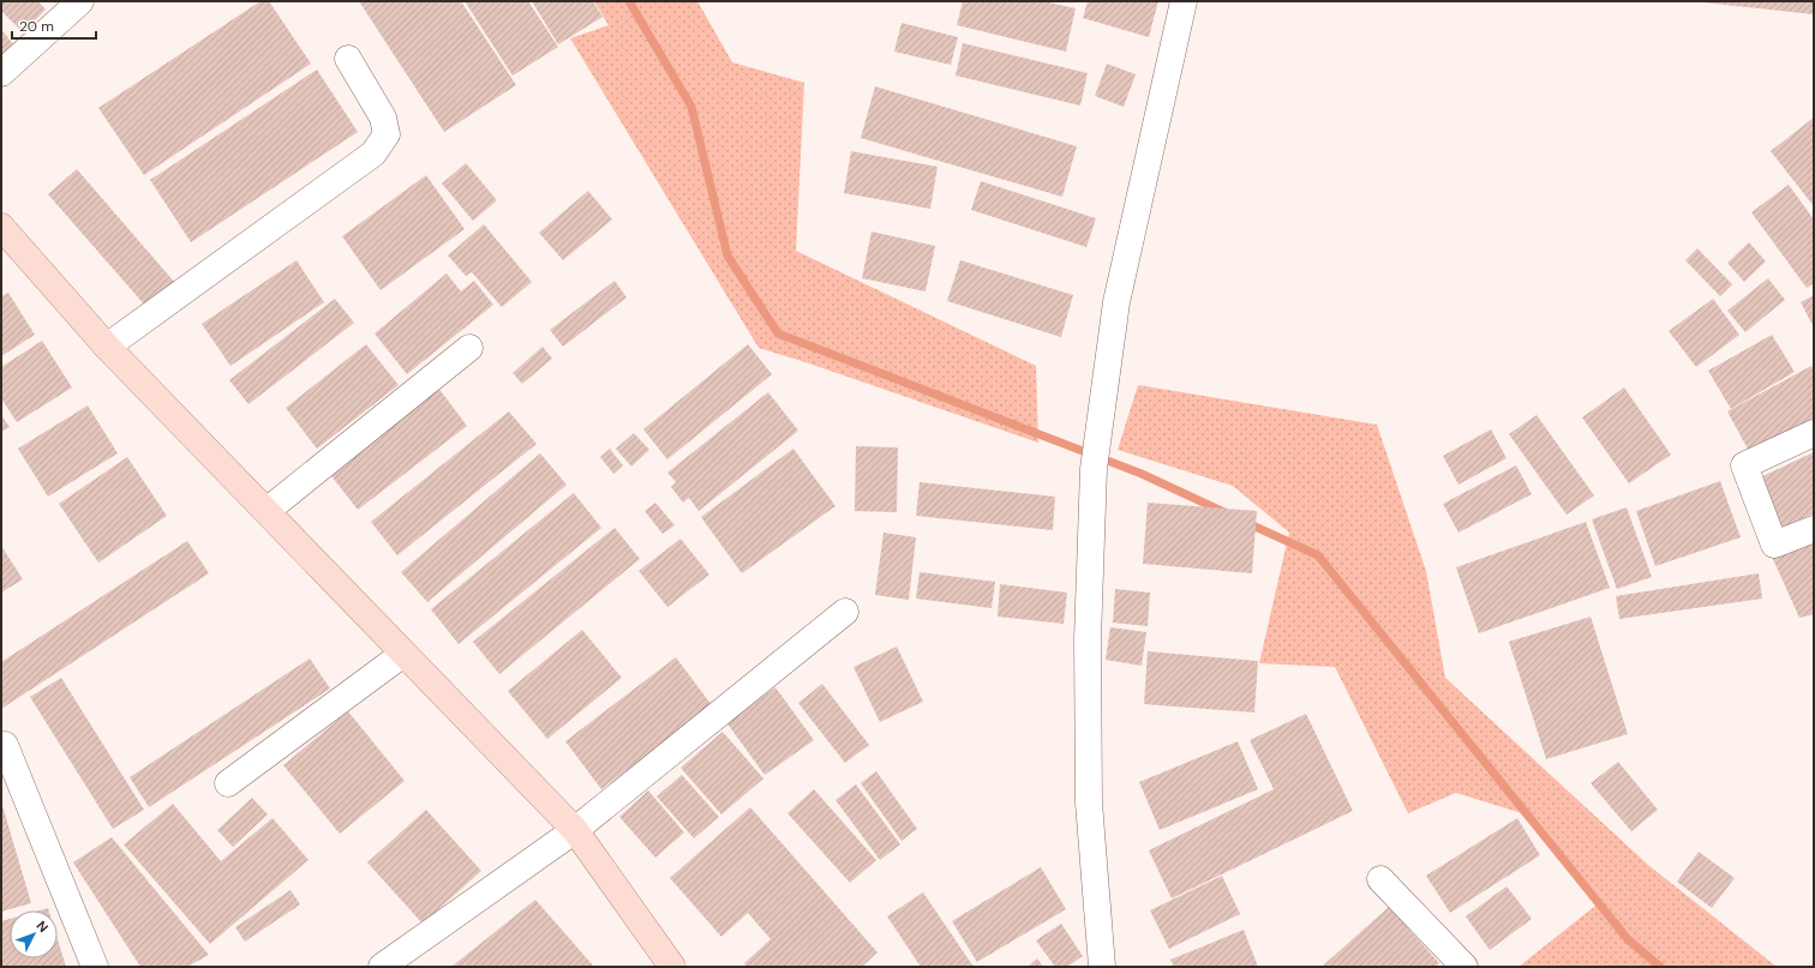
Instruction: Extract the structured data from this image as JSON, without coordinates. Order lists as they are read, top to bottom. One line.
{"scale_bar":"20 m","north":"top right"}
